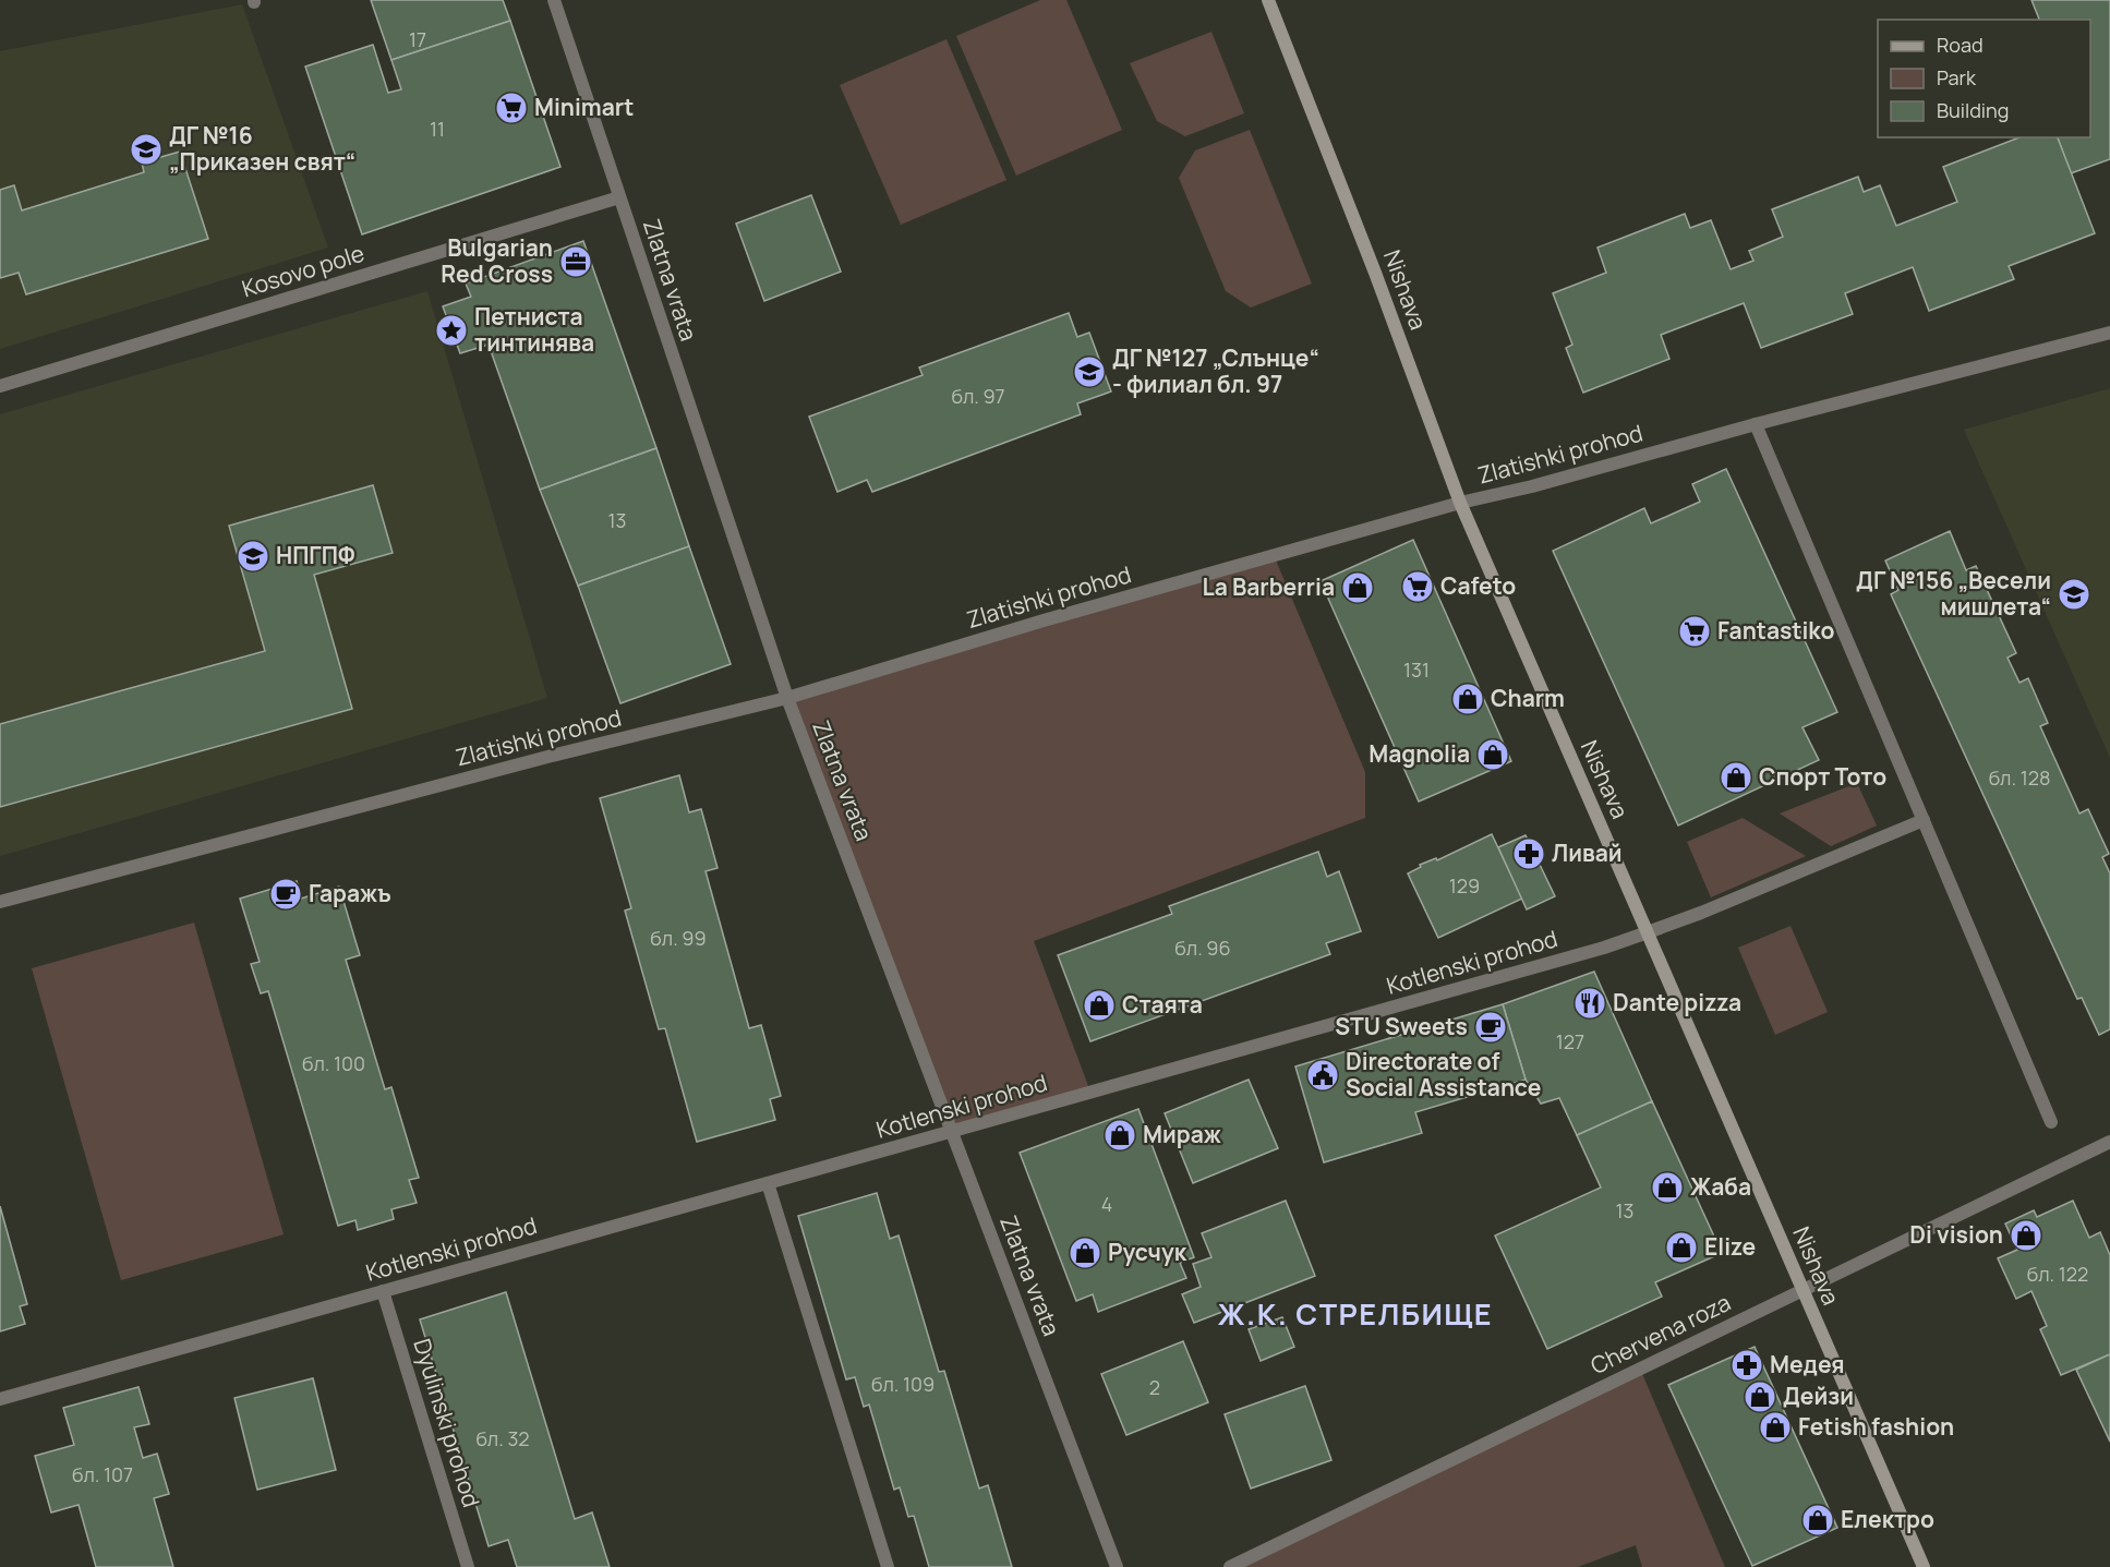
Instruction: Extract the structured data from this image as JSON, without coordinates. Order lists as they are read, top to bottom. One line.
{"streets":{"street":["Kosovo pole","Zlatna vrata","Nishava","Zlatishki prohod","Kotlenski prohod","Chervena roza","Dyulinski prohod"]},"crossings":[["Kosovo pole","Zlatna vrata"],["Zlatna vrata","Zlatishki prohod"],["Zlatna vrata","Kotlenski prohod"],["Nishava","Zlatishki prohod"],["Nishava","Kotlenski prohod"],["Nishava","Chervena roza"],["Kotlenski prohod","Dyulinski prohod"]],"districts":["Ж.К. СТРЕЛБИЩЕ"],"places":{"supermarket":["Minimart","Cafeto","Fantastiko"],"school or university":["ДГ №16 „Приказен свят“","ДГ №127 „Слънце“ - филиал бл. 97","НПГПФ","ДГ №156 „Весели мишлета“"],"office":["Bulgarian Red Cross"],"place":["Петниста тинтинява"],"shop":["La Barberria","Charm","Magnolia","Спорт Тото","Стаята","Мираж","Жаба","Di vision","Elize","Русчук","Дейзи","Fetish fashion","Електро"],"pharmacy":["Ливай","Медея"],"cafe":["Гаражъ","STU Sweets"],"restaurant":["Dante pizza"],"public building":["Directorate of Social Assistance"]},"house_numbers":["17","11","бл. 97","13","131","бл. 128","129","бл. 99","бл. 96","127","бл. 100","4","13","бл. 122","бл. 109","2","бл. 32","бл. 107"],"legend":["Road","Park","Building"]}
